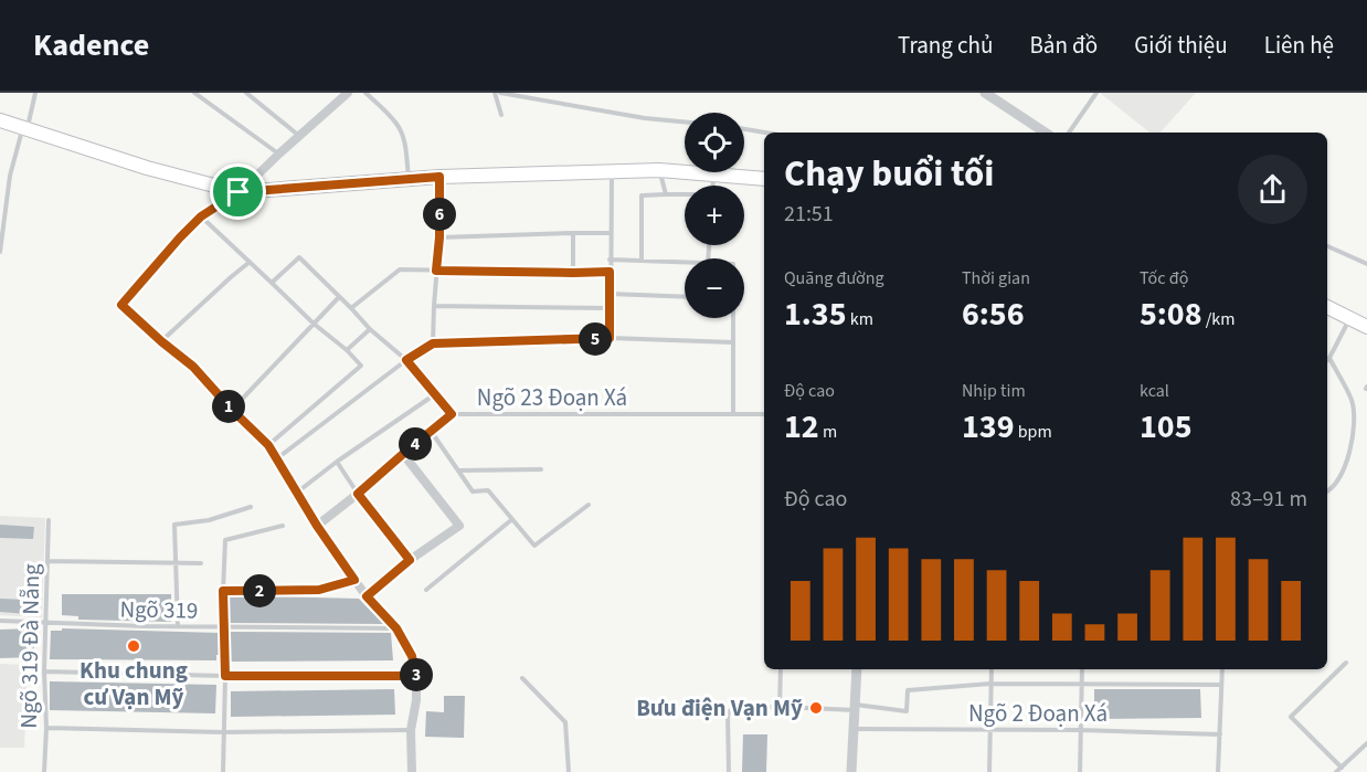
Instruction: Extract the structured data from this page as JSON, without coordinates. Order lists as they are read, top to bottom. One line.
{"streets":{"lane":["Ngõ 23 Đoạn Xá","Ngõ 319","Ngõ 319 Đà Nẵng","Ngõ 2 Đoạn Xá"]},"crossings":[["Ngõ 319","Ngõ 319 Đà Nẵng"]],"places":["Khu chung cư Vạn Mỹ","Bưu điện Vạn Mỹ"],"page":{"header":"Kadence","nav":["Trang chủ","Bản đồ","Giới thiệu","Liên hệ"],"map_buttons":["+","−"],"heading":["Chạy buổi tối","21:51"],"pins":["6","5","1","4","2","3"],"stats":[["Quãng đường","1.35 km"],["Thời gian","6:56"],["Tốc độ","5:08 /km"],["Độ cao","12 m"],["Nhịp tim","139 bpm"],["kcal","105"]],"chart":["Độ cao","83–91 m"]}}
